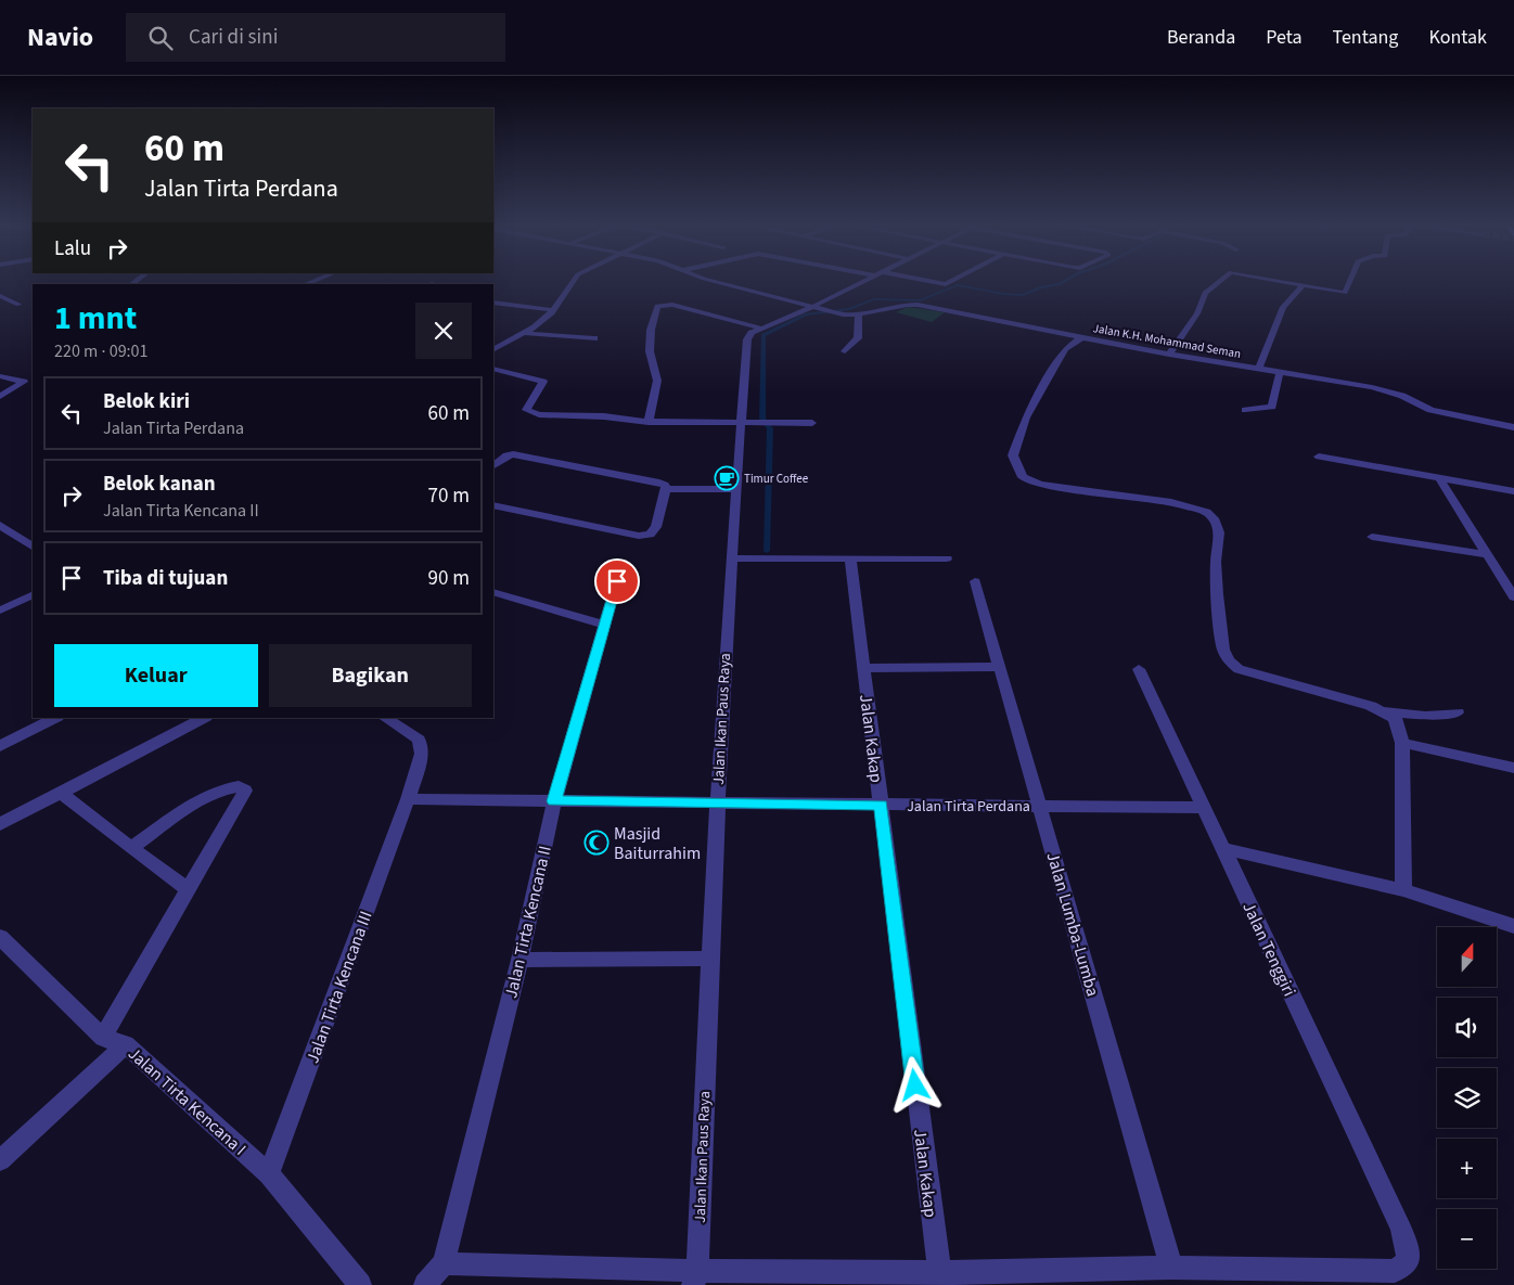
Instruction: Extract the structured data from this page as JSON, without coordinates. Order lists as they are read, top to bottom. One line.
{"streets":{"street":["Jalan K.H. Mohammad Seman","Jalan Ikan Paus Raya","Jalan Kakap","Jalan Tirta Perdana","Jalan Tirta Kencana II","Jalan Lumba-Lumba","Jalan Tenggiri","Jalan Tirta Kencana III","Jalan Tirta Kencana I"]},"crossings":[["Jalan K.H. Mohammad Seman","Jalan Ikan Paus Raya"],["Jalan Ikan Paus Raya","Jalan Tirta Perdana"],["Jalan Kakap","Jalan Tirta Perdana"],["Jalan Tirta Perdana","Jalan Tirta Kencana II"],["Jalan Tirta Perdana","Jalan Lumba-Lumba"],["Jalan Tirta Perdana","Jalan Tenggiri"],["Jalan Tirta Perdana","Jalan Tirta Kencana III"],["Jalan Lumba-Lumba","Jalan Tenggiri"],["Jalan Tirta Kencana III","Jalan Tirta Kencana I"]],"places":{"cafe":["Timur Coffee"],"mosque":["Masjid Baiturrahim"]},"north":"top","page":{"header":"Navio","search":"Cari di sini","nav":["Beranda","Peta","Tentang","Kontak"],"turn":["60 m","Jalan Tirta Perdana"],"then":"Lalu","heading":["1 mnt","220 m · 09:01"],"list":[{"name":"Belok kiri","note":"Jalan Tirta Perdana","value":"60 m"},{"name":"Belok kanan","note":"Jalan Tirta Kencana II","value":"70 m"},{"name":"Tiba di tujuan","value":"90 m"}],"buttons":["Keluar","Bagikan"],"map_buttons":["+","−"]}}
